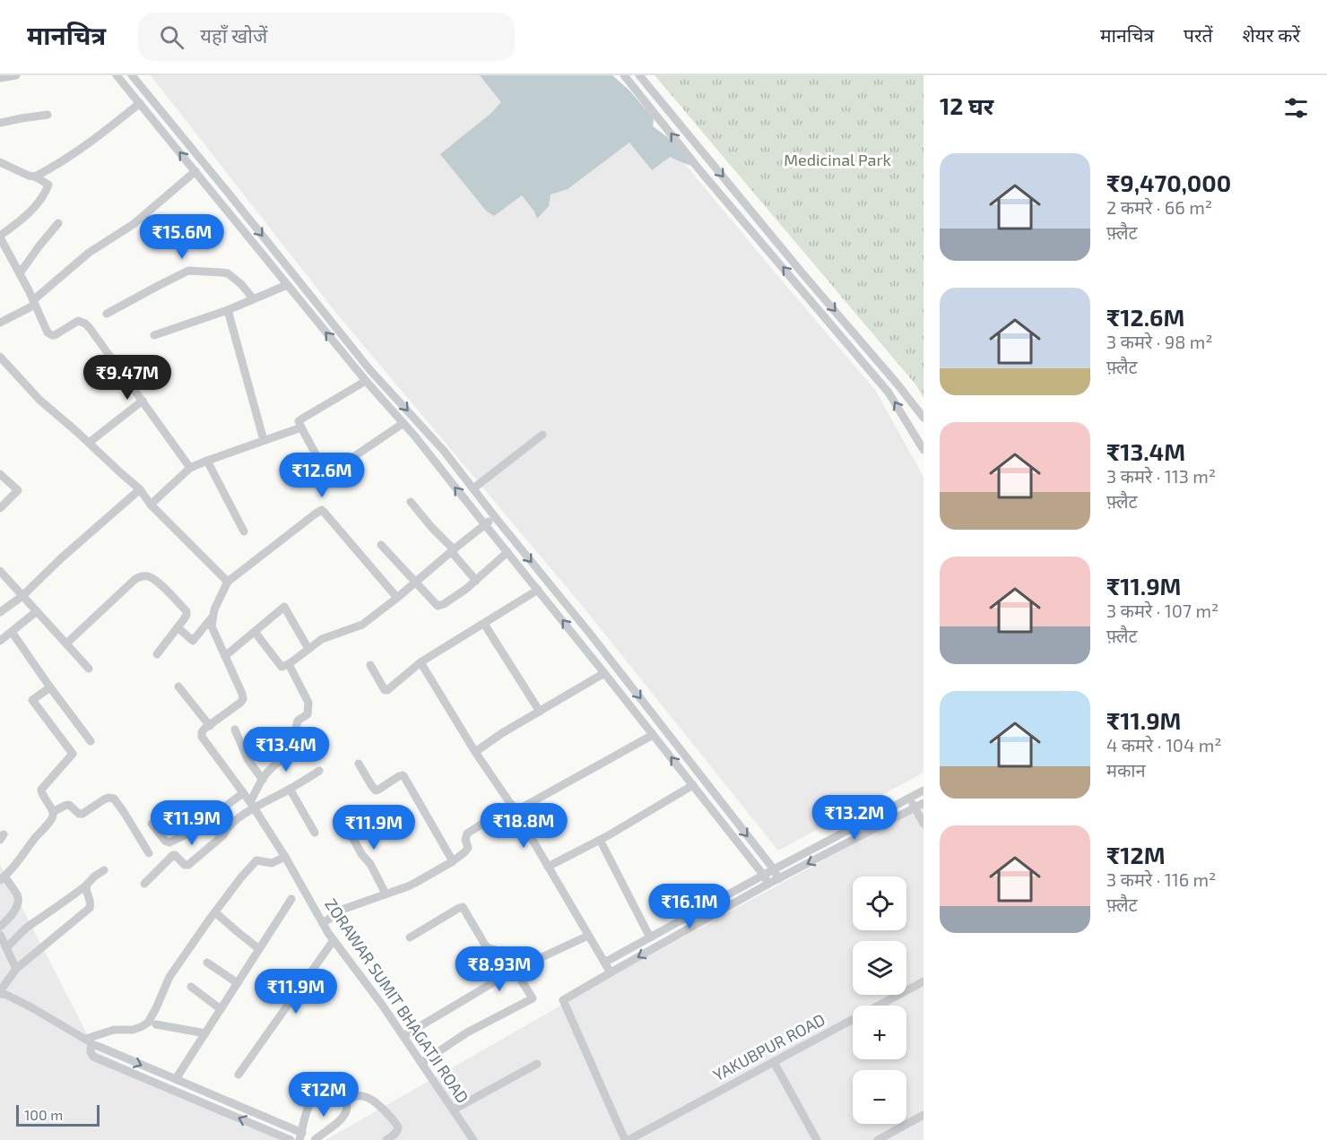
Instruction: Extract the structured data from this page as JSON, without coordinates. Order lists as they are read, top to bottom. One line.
{"streets":{"street":["ZORAWAR SUMIT BHAGATJI ROAD","YAKUBPUR ROAD"]},"parks":["Medicinal Park"],"scale_bar":"100 m","page":{"header":"मानचित्र","search":"यहाँ खोजें","nav":["मानचित्र","परतें","शेयर करें"],"heading":"12 घर","list":[{"name":"₹9,470,000","note":"2 कमरे · 66 m² · फ़्लैट"},{"name":"₹12.6M","note":"3 कमरे · 98 m² · फ़्लैट"},{"name":"₹13.4M","note":"3 कमरे · 113 m² · फ़्लैट"},{"name":"₹11.9M","note":"3 कमरे · 107 m² · फ़्लैट"},{"name":"₹11.9M","note":"4 कमरे · 104 m² · मकान"},{"name":"₹12M","note":"3 कमरे · 116 m² · फ़्लैट"}],"price":["₹15.6M","₹9.47M","₹12.6M","₹13.4M","₹13.2M","₹11.9M","₹18.8M","₹11.9M","₹16.1M","₹8.93M","₹11.9M","₹12M"],"map_buttons":["+","−"],"scale":"100 m"}}
